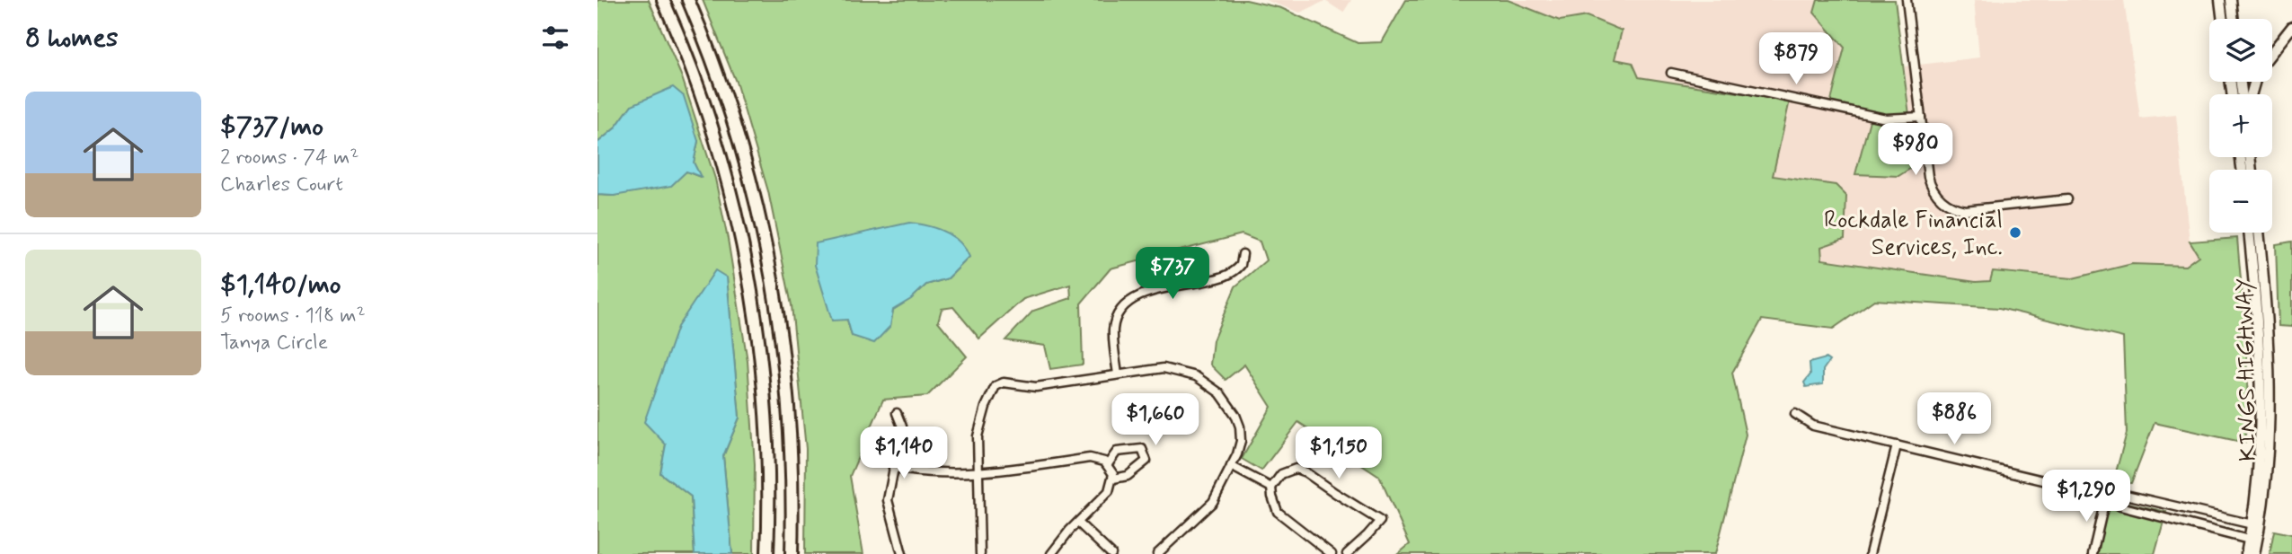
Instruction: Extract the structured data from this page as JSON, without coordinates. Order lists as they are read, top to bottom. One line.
{"streets":{"main road":["KINGS HIGHWAY"]},"places":["Rockdale Financial Services, Inc."],"page":{"heading":"8 homes","map_buttons":["+","−"],"price":["$879","$980","$737","$886","$1,660","$1,140","$1,150","$1,290"],"list":[{"name":"$737/mo","note":"2 rooms · 74 m² · Charles Court"},{"name":"$1,140/mo","note":"5 rooms · 118 m² · Tanya Circle"}]}}
